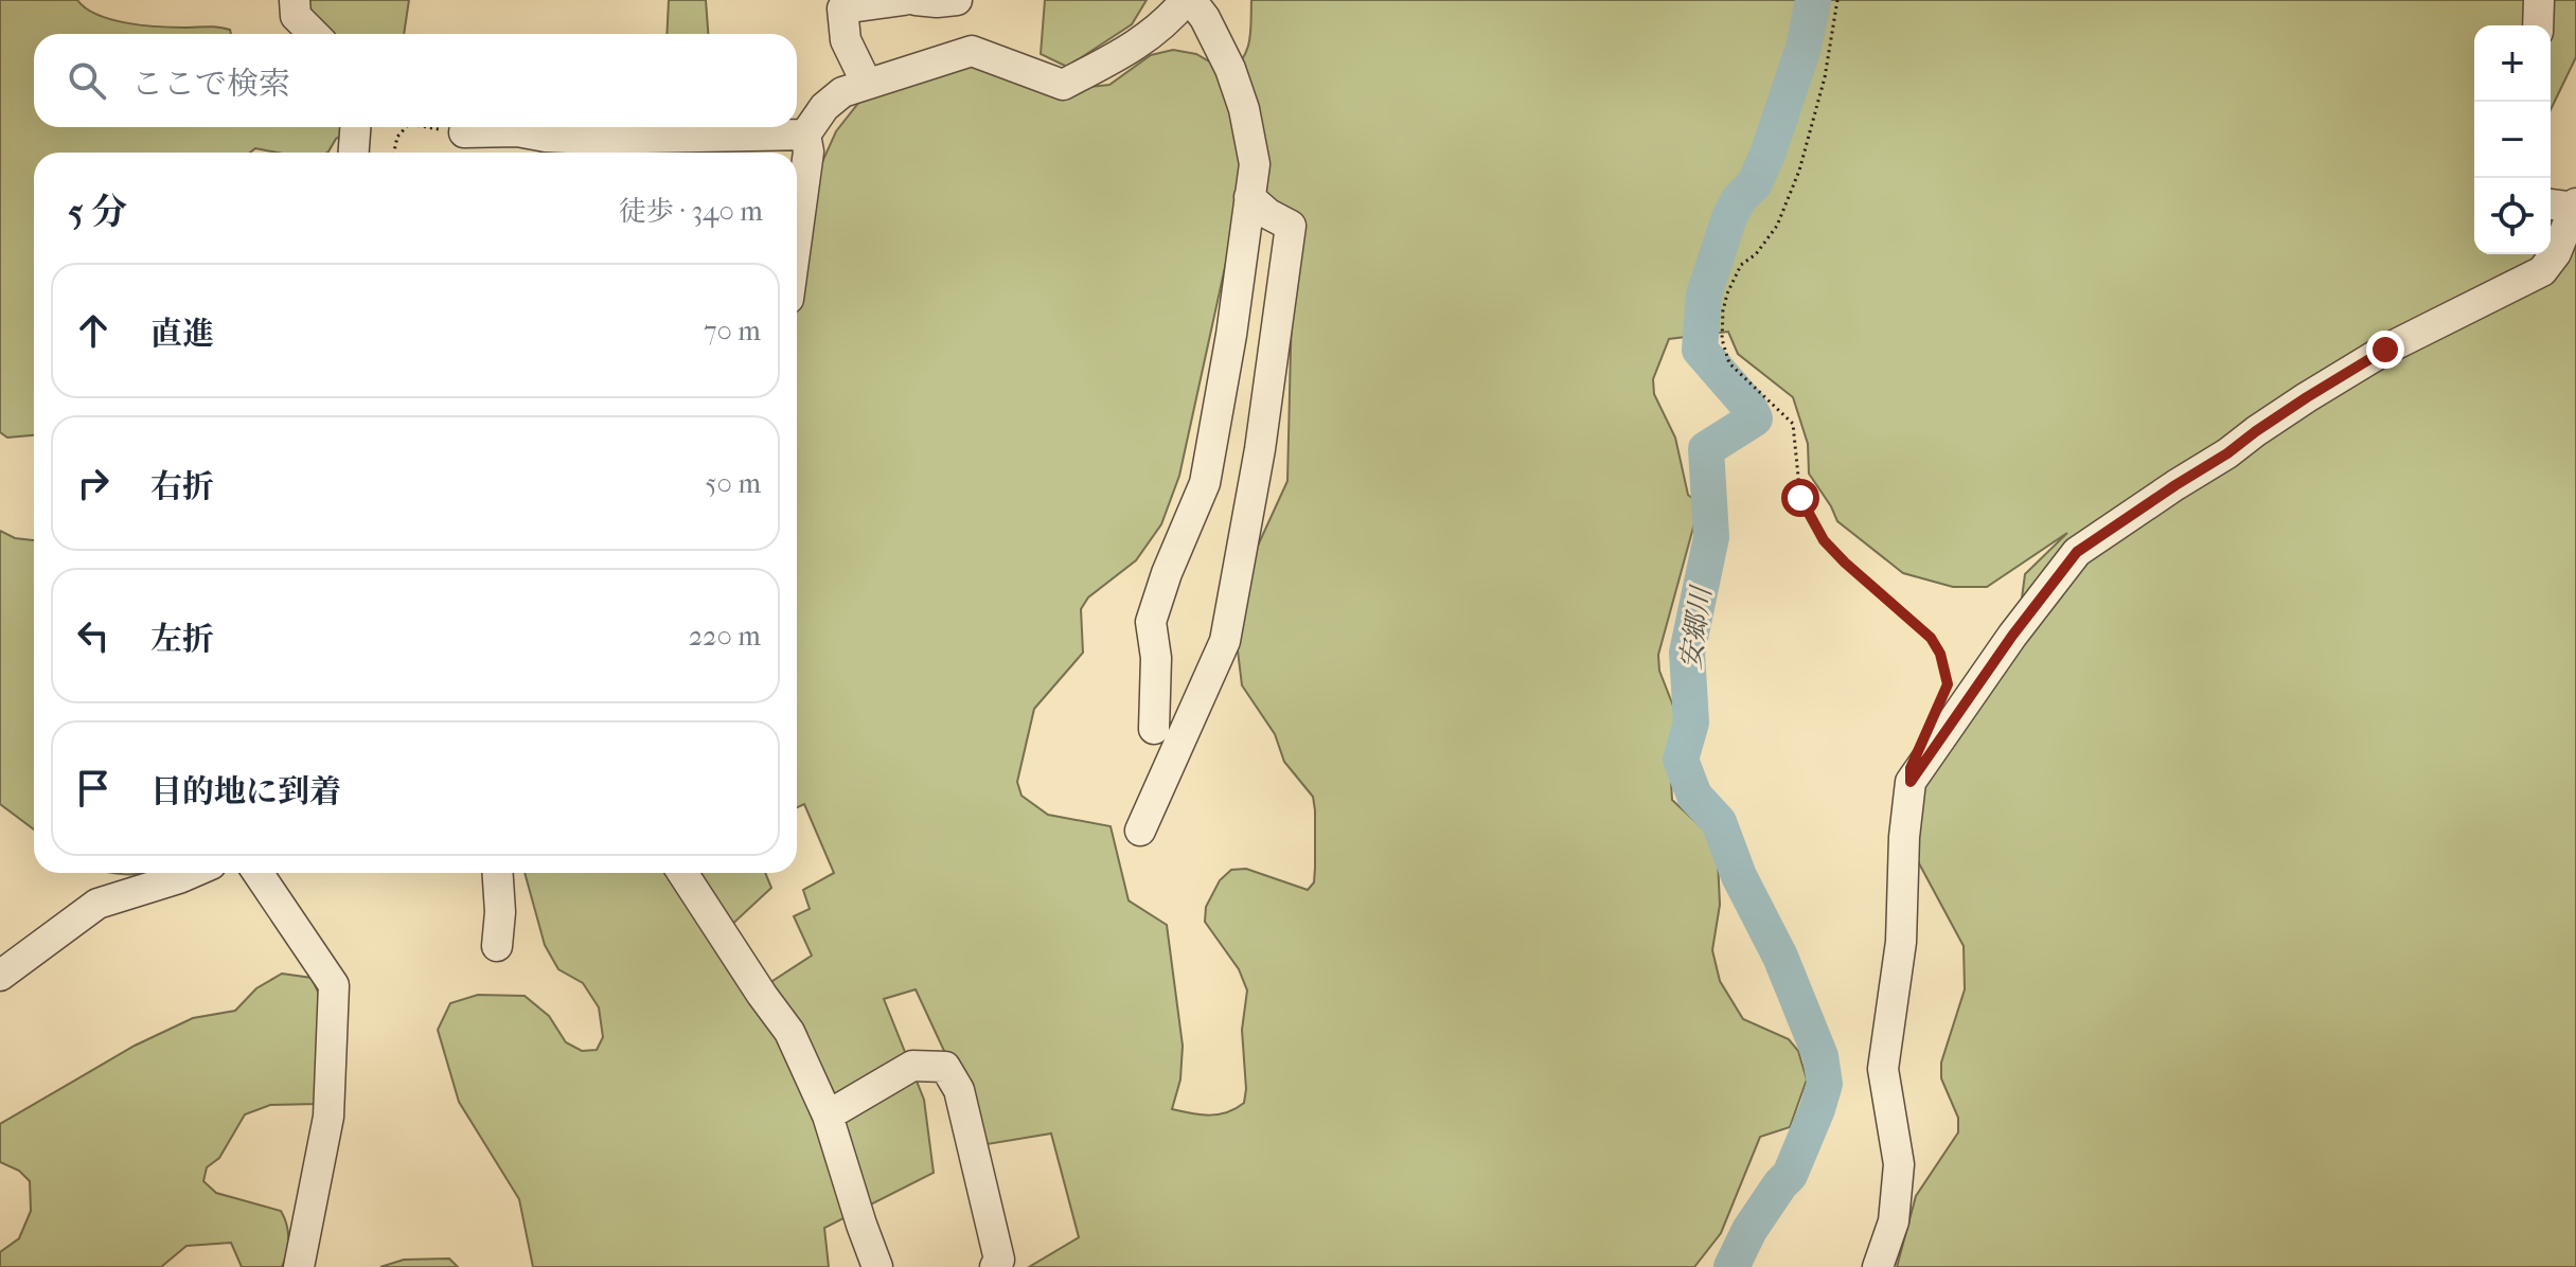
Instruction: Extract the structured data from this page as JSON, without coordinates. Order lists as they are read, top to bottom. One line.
{"water":["安郷川"],"page":{"map_buttons":["+","−"],"search":"ここで検索","heading":["5 分","徒歩 · 340 m"],"list":[["直進","70 m"],["右折","50 m"],["左折","220 m"],"目的地に到着"]}}
